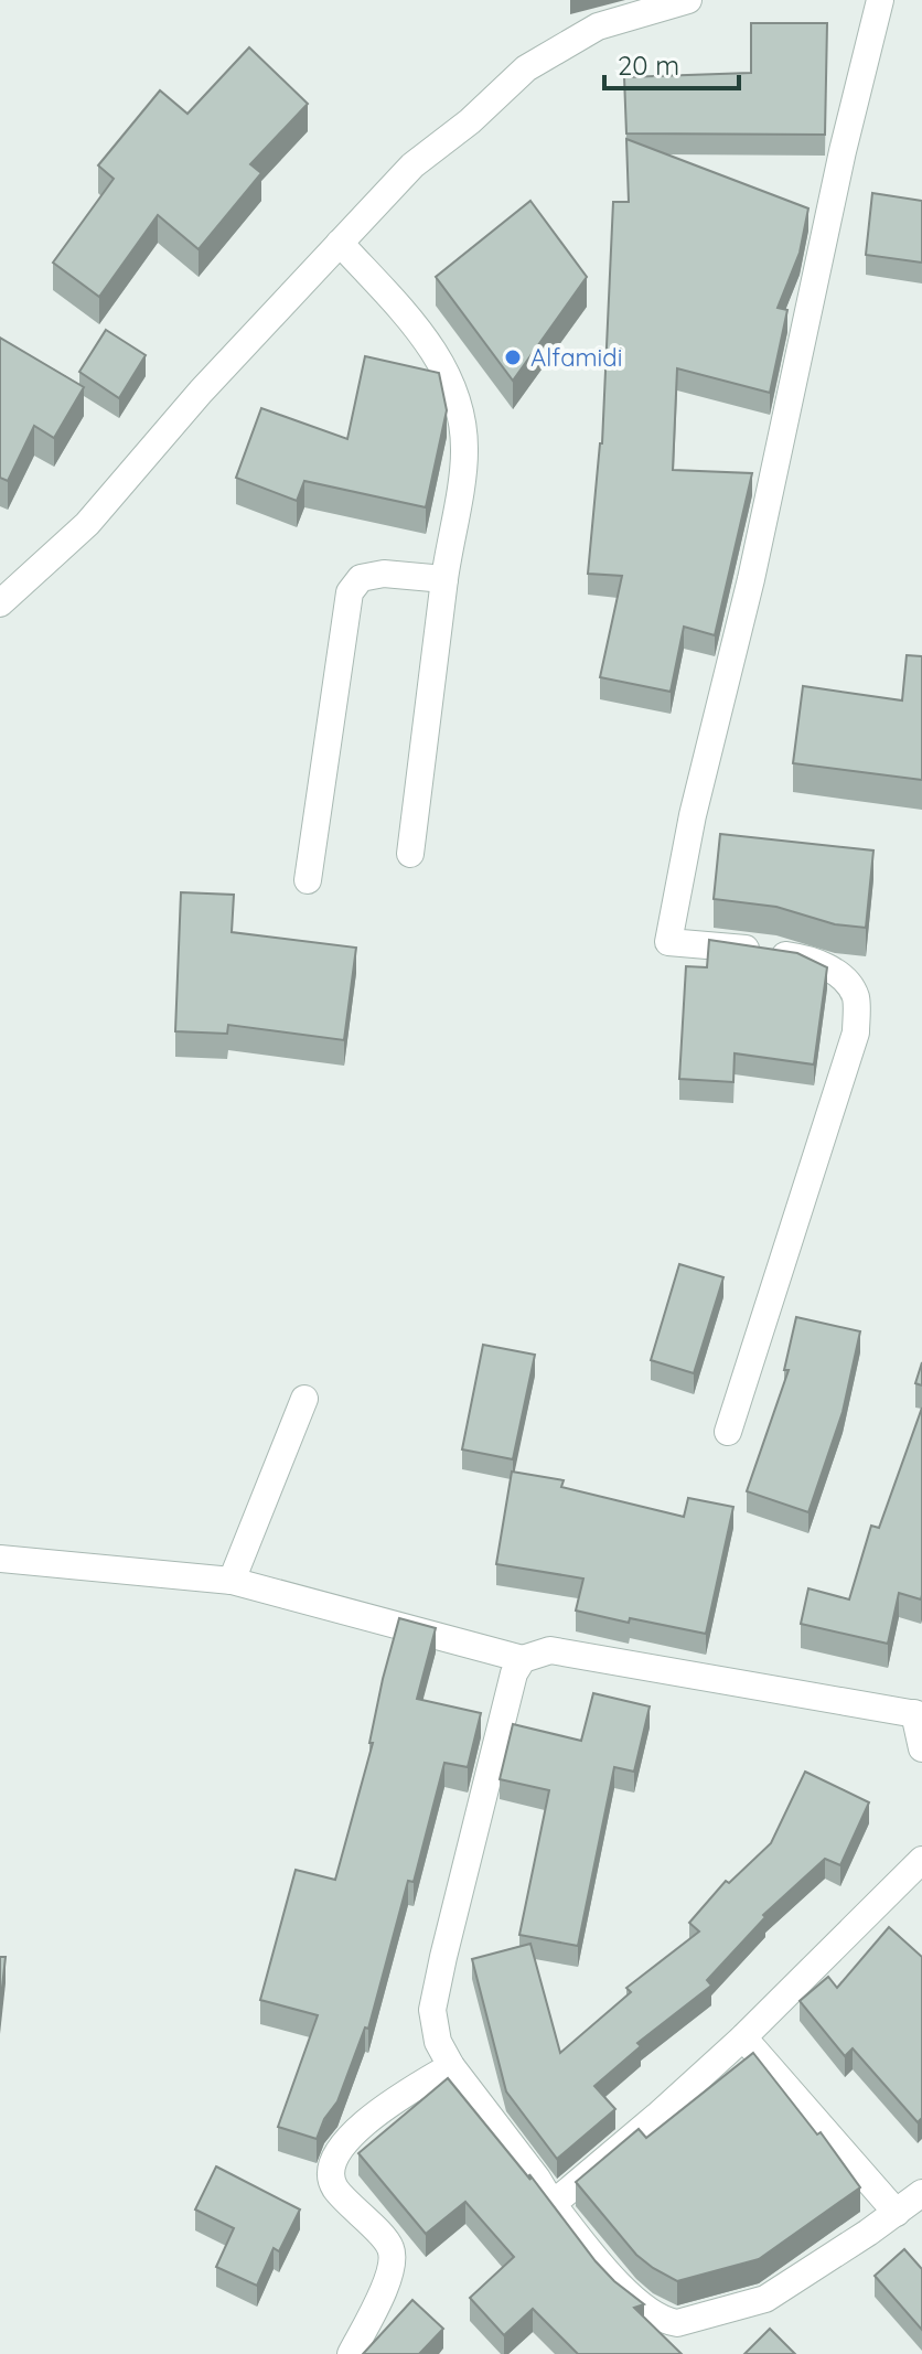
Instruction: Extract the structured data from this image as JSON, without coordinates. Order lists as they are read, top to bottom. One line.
{"places":["Alfamidi"],"scale_bar":"20 m"}
